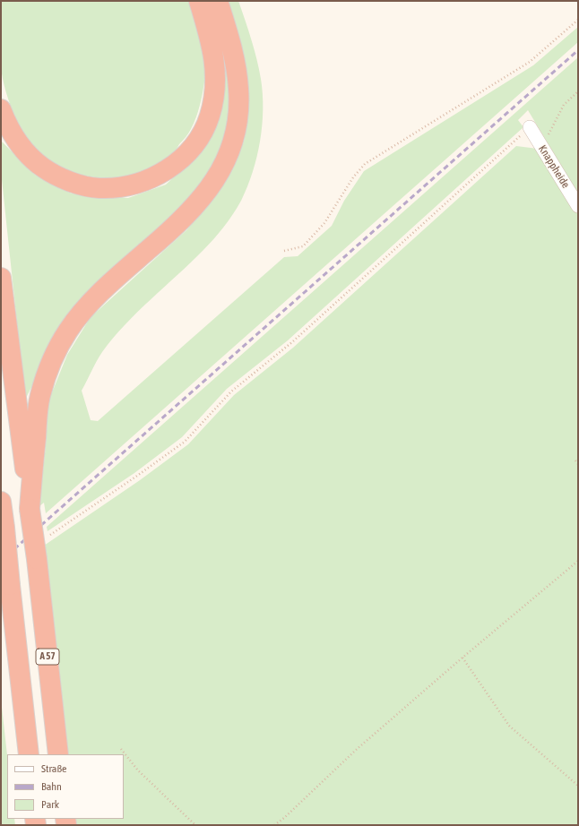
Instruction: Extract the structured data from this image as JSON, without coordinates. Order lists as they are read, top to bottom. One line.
{"streets":{"highway":["A 57"],"street":["Knappheide"]},"legend":["Straße","Bahn","Park"]}
